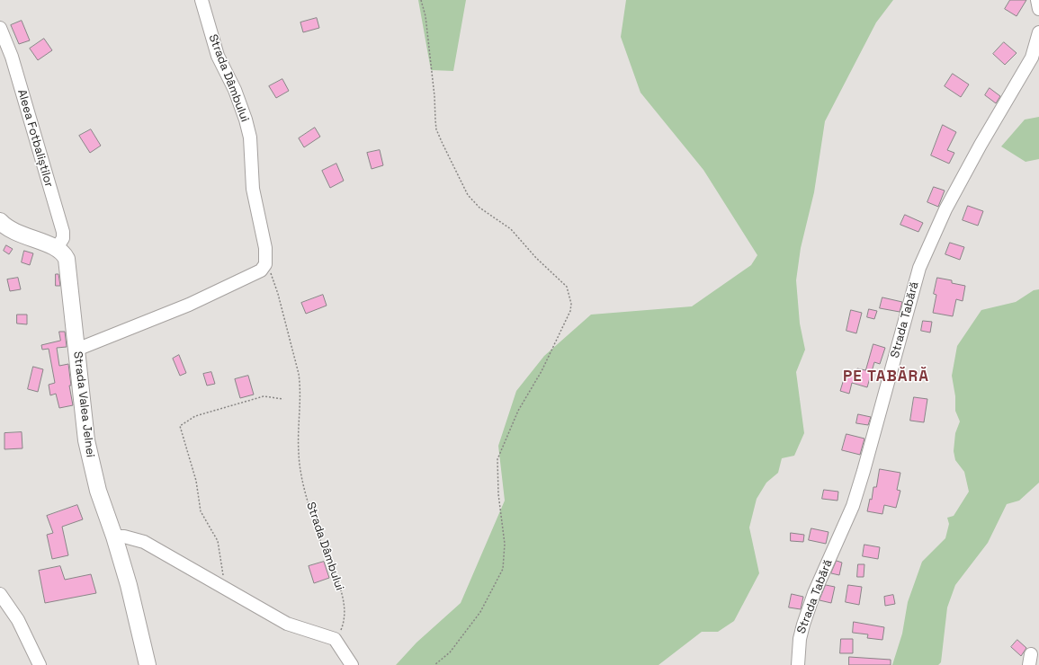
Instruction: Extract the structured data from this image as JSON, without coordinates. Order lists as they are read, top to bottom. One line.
{"streets":{"main road":["Strada Valea Jelnei"],"street":["Strada Dâmbului","Aleea Fotbaliștilor","Strada Tabără"]},"crossings":[["Aleea Fotbaliștilor","Strada Valea Jelnei"]],"districts":["PE TABĂRĂ"]}
